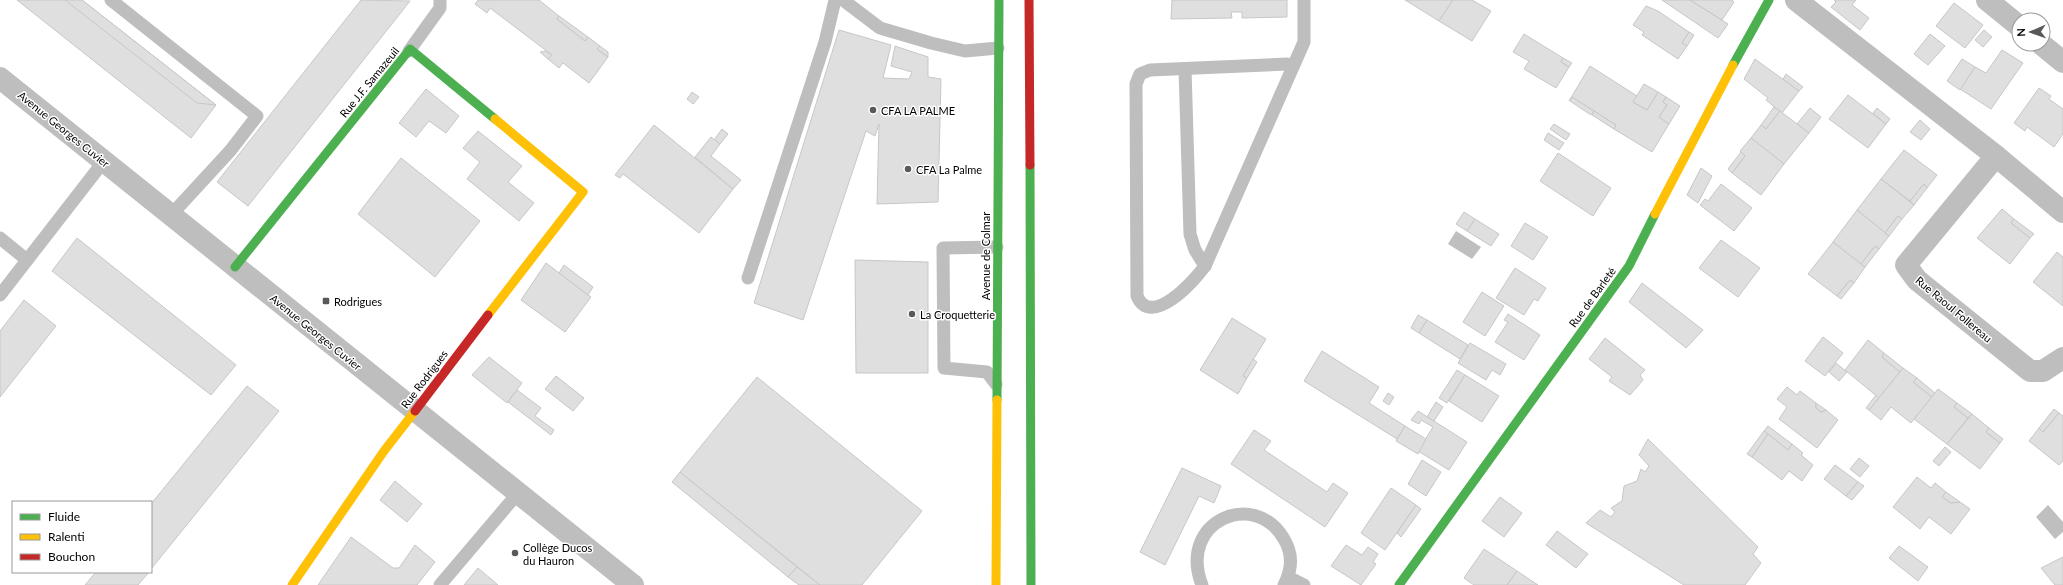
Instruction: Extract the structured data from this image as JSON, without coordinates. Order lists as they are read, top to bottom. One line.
{"streets":{"street":["Rue J.F. Samazeuil","Avenue Georges Cuvier","Avenue de Colmar","Rue de Barleté","Rue Raoul Follereau","Rue Rodrigues"]},"crossings":[["Rue J.F. Samazeuil","Avenue Georges Cuvier"],["Rue J.F. Samazeuil","Rue Rodrigues"],["Avenue Georges Cuvier","Rue Rodrigues"]],"places":{"other":["CFA LA PALME","CFA La Palme","La Croquetterie","Collège Ducos du Hauron"],"transit":["Rodrigues"]},"legend":["Fluide","Ralenti","Bouchon"],"north":"left"}
